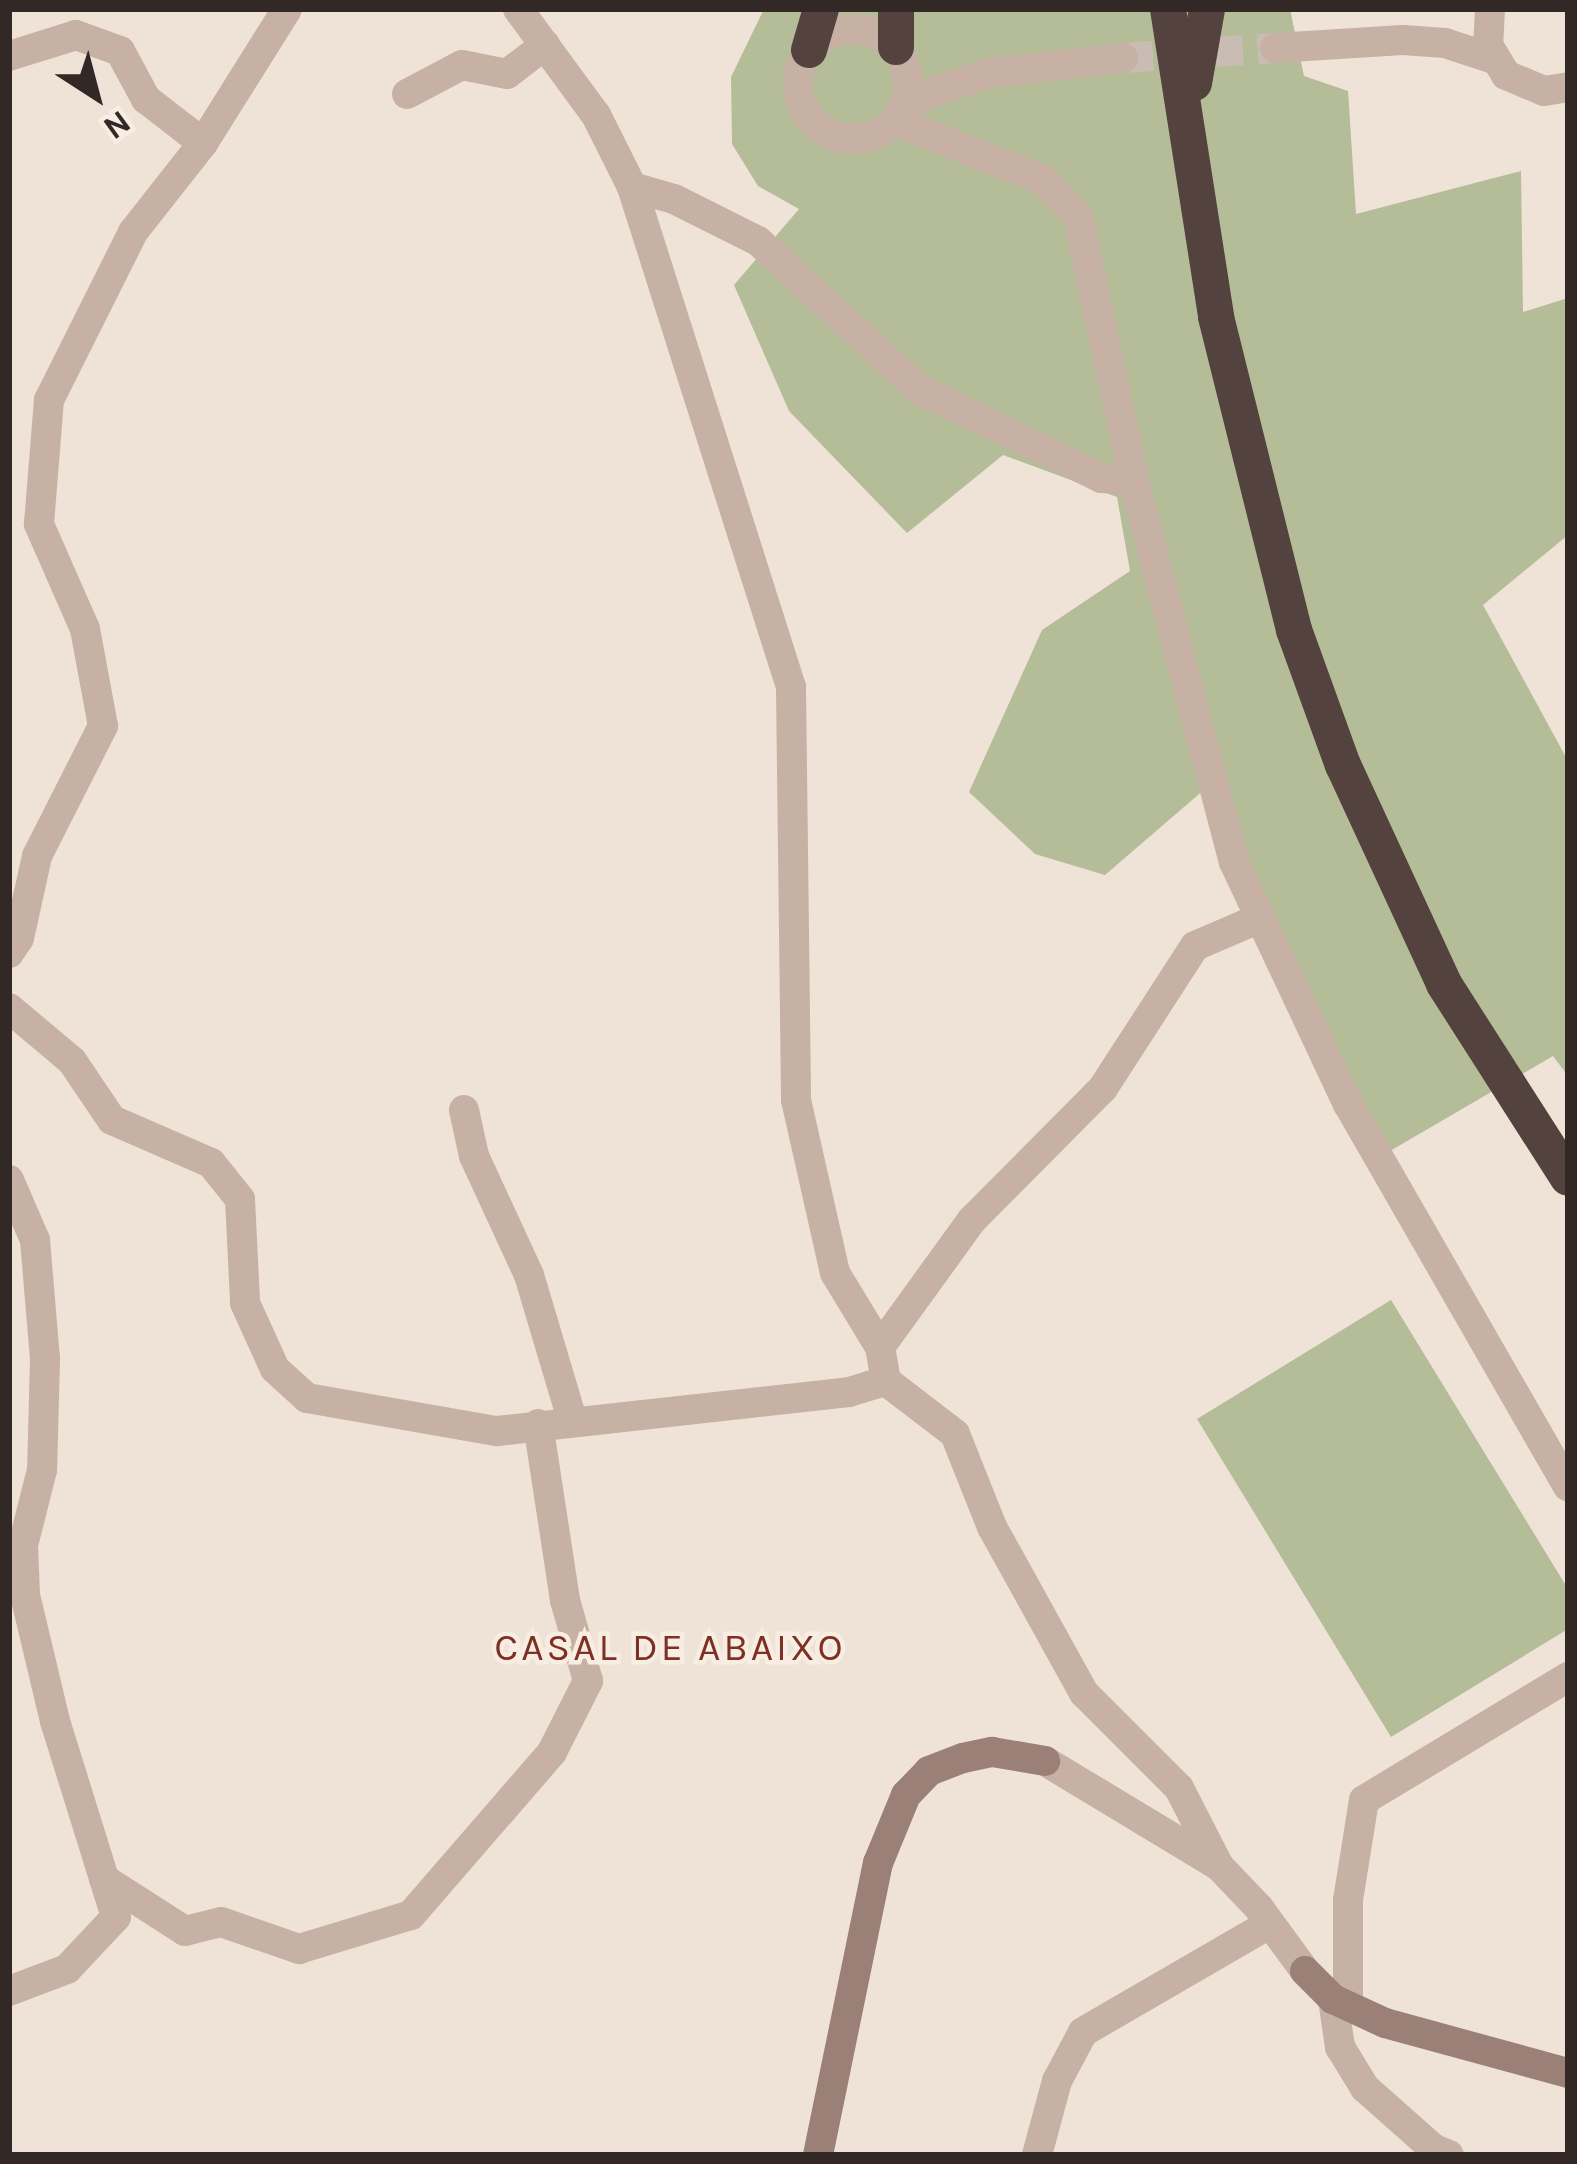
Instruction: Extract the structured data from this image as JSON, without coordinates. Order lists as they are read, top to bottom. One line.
{"districts":["CASAL DE ABAIXO"],"north":"bottom right"}
